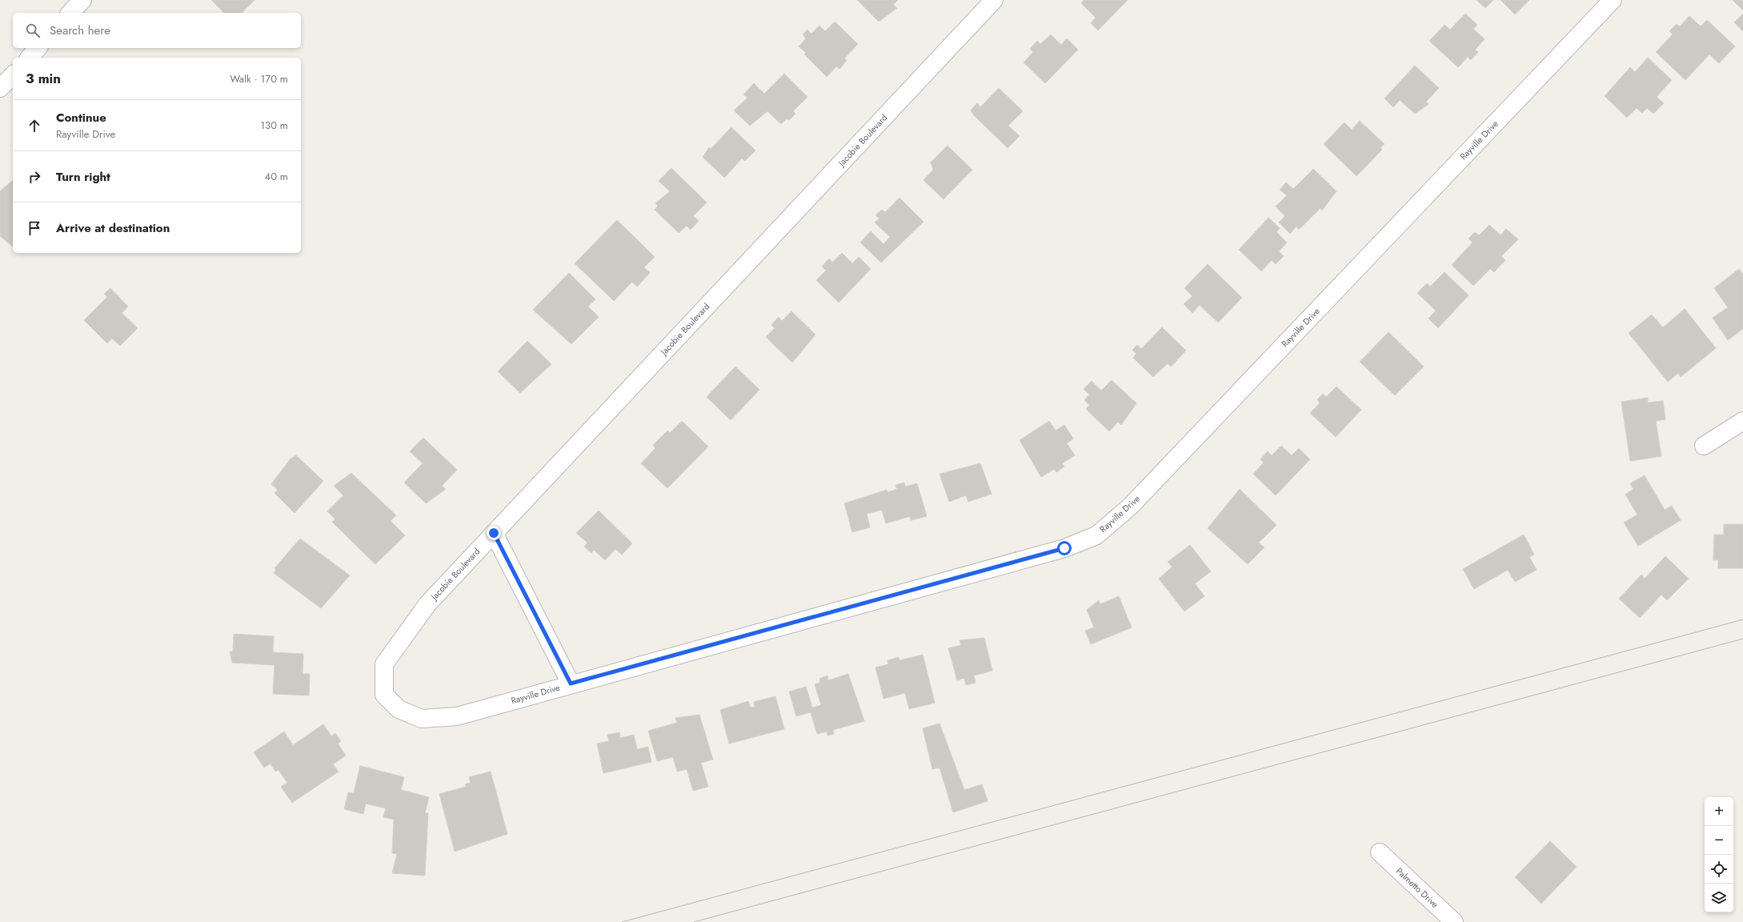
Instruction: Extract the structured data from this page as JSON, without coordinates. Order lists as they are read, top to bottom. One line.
{"streets":{"street":["Jacobie Boulevard","Rayville Drive","Palmetto Drive"]},"crossings":[["Jacobie Boulevard","Rayville Drive"]],"page":{"search":"Search here","heading":["3 min","Walk · 170 m"],"list":[["Continue","Rayville Drive","130 m"],["Turn right","40 m"],"Arrive at destination"],"map_buttons":["+","−"]}}
